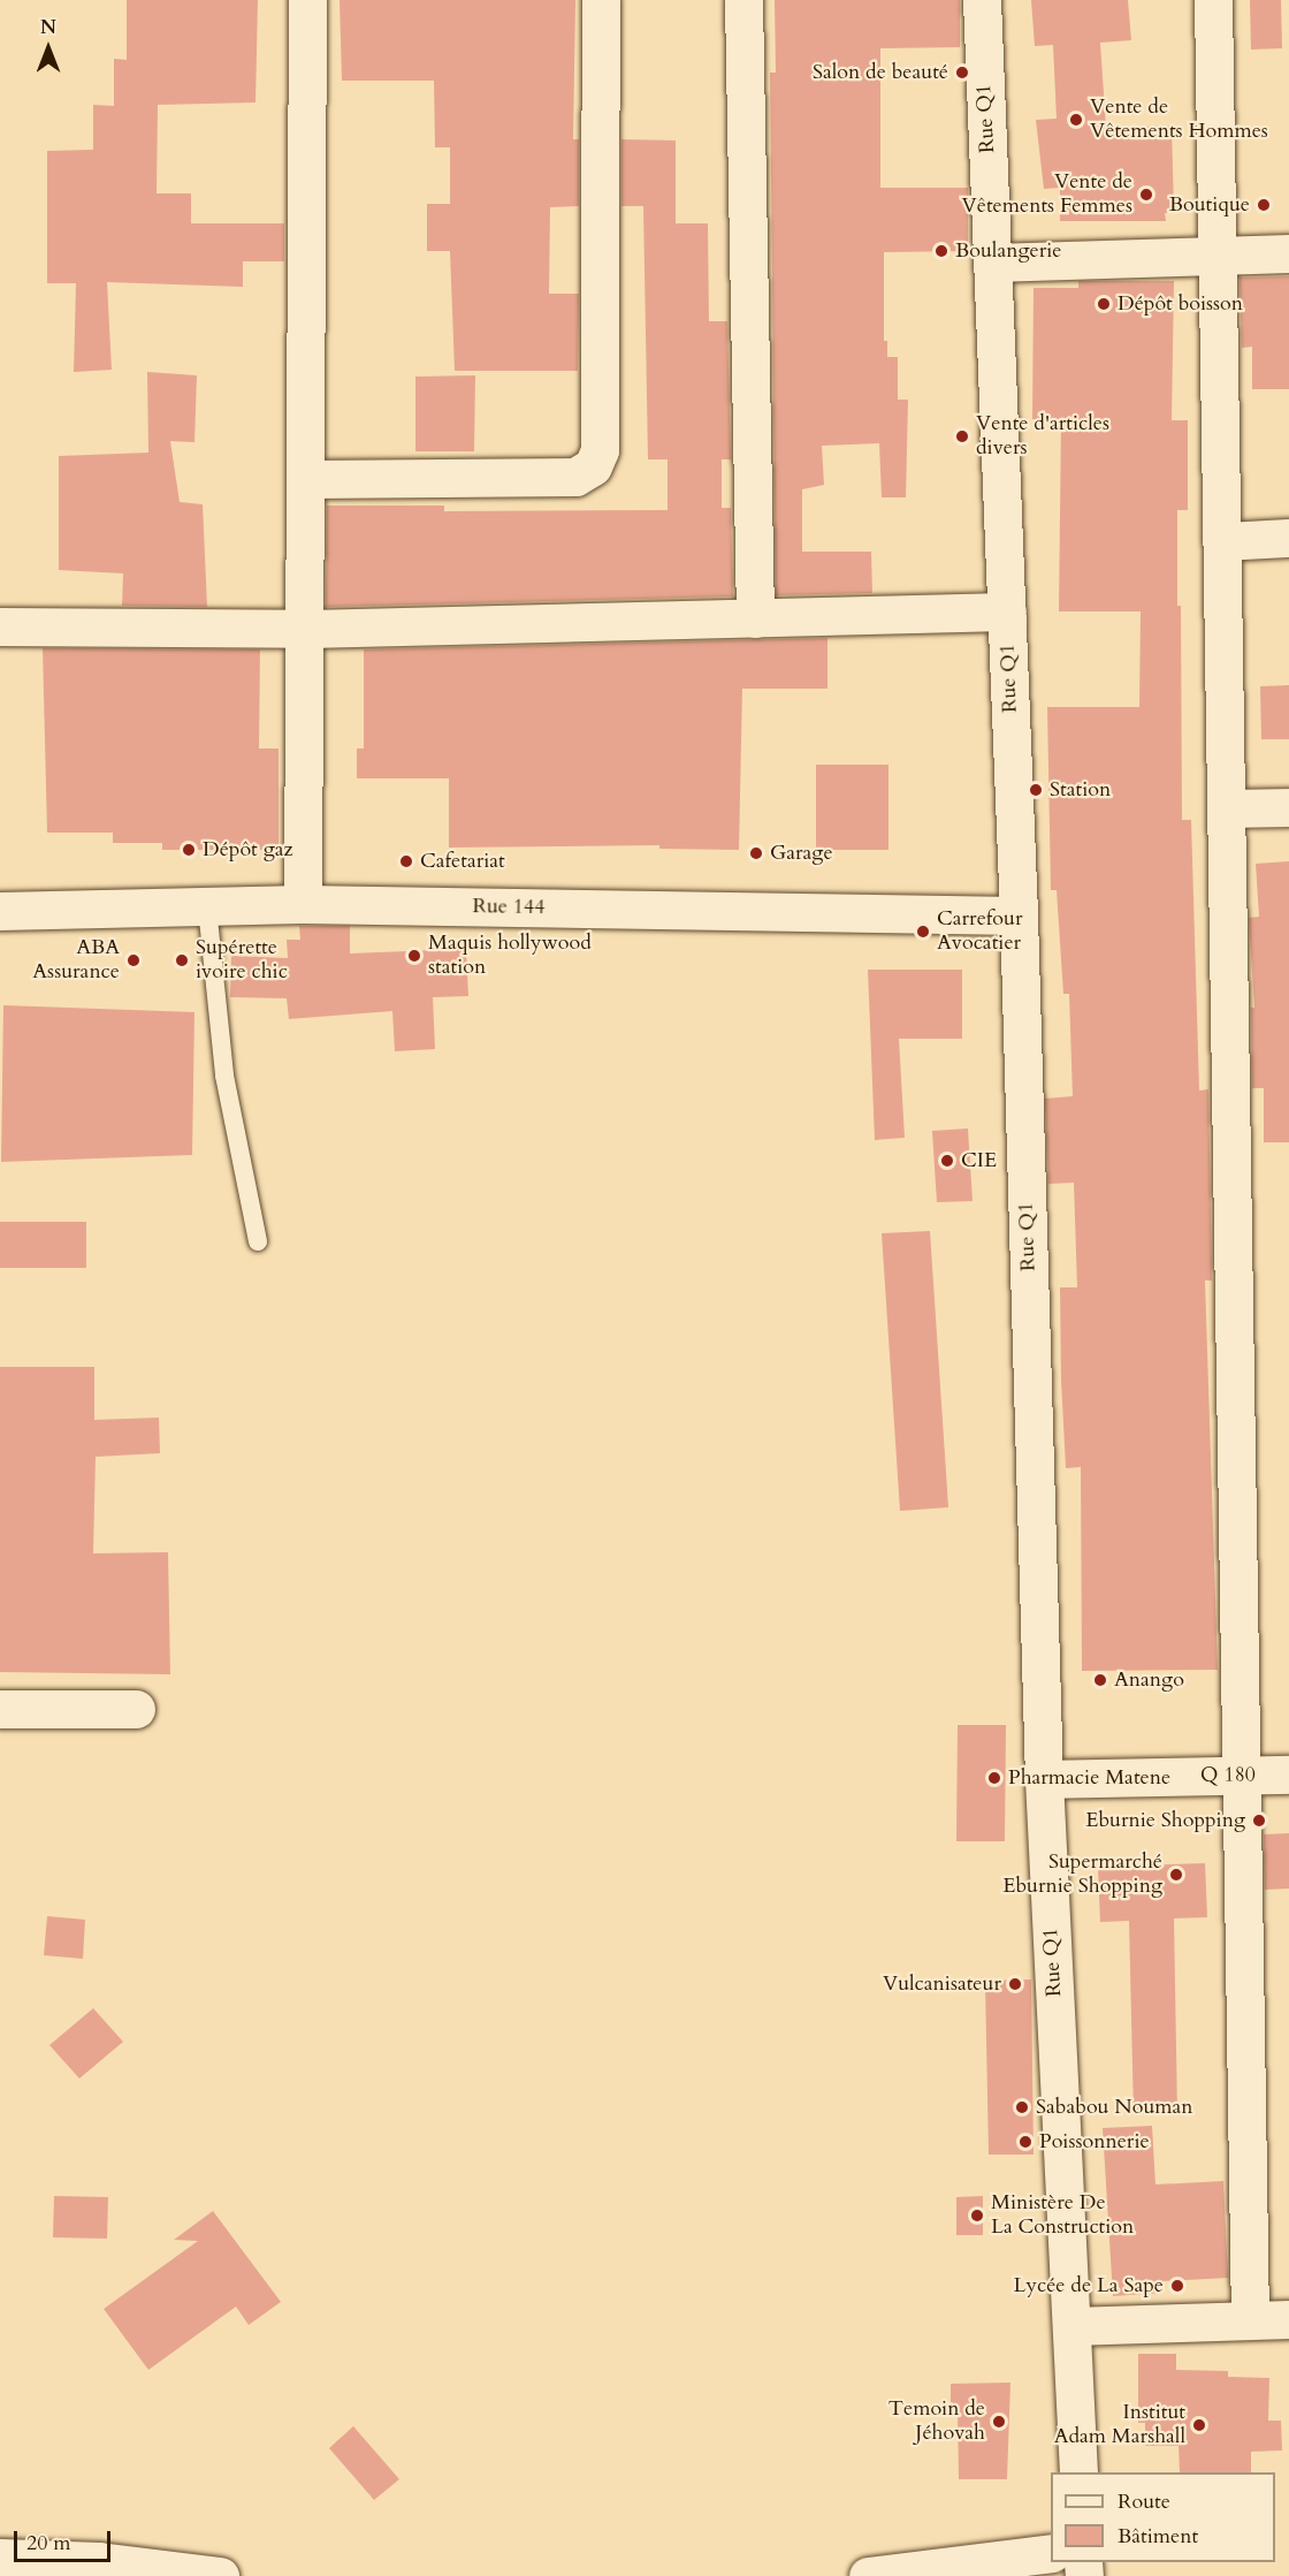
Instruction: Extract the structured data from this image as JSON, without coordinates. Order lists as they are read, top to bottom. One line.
{"streets":{"street":["Rue Q1","Rue 144","Q 180"]},"crossings":[["Rue Q1","Rue 144"],["Rue Q1","Q 180"]],"places":["Salon de beauté","Vente de Vêtements Hommes","Vente de Vêtements Femmes","Boutique","Boulangerie","Dépôt boisson","Vente d'articles divers","Station","Dépôt gaz","Garage","Cafetariat","Carrefour Avocatier","Maquis hollywood station","ABA Assurance","Supérette ivoire chic","CIE","Anango","Pharmacie Matene","Eburnie Shopping","Supermarché Eburnie Shopping","Vulcanisateur","Sababou Nouman","Poissonnerie","Ministère De La Construction","Lycée de La Sape","Temoin de Jéhovah","Institut Adam Marshall"],"legend":["Route","Bâtiment"],"scale_bar":"20 m","north":"top"}
